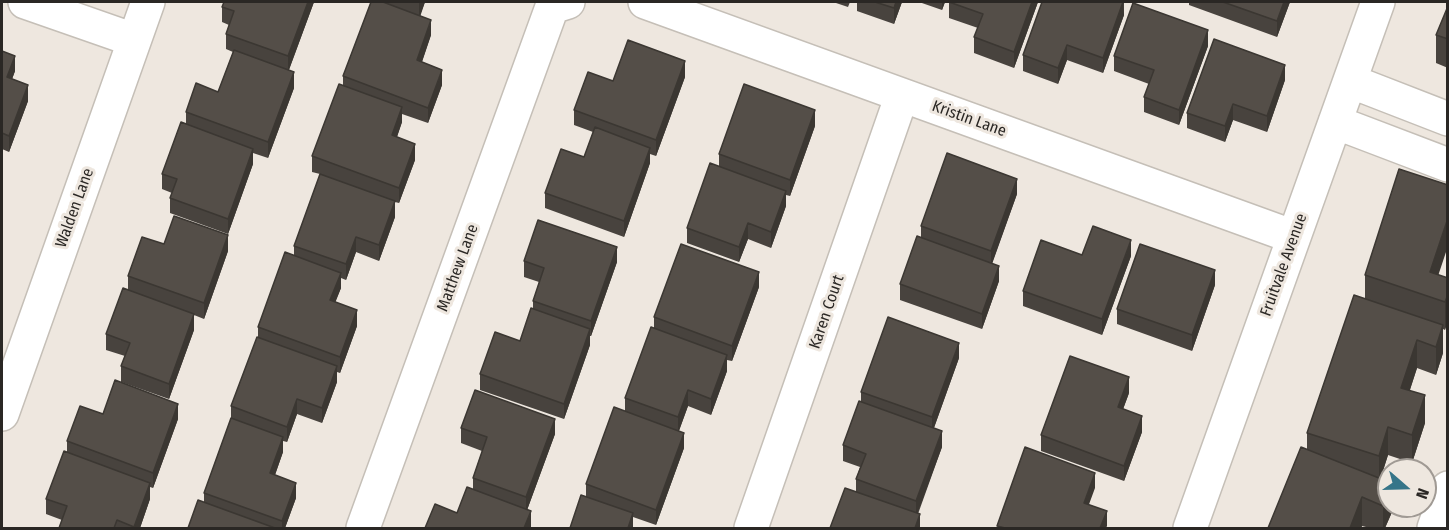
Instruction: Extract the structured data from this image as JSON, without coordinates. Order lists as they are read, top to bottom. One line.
{"streets":{"street":["Kristin Lane","Walden Lane","Fruitvale Avenue","Matthew Lane","Karen Court"]},"crossings":[["Kristin Lane","Fruitvale Avenue"],["Kristin Lane","Karen Court"]],"north":"right"}
